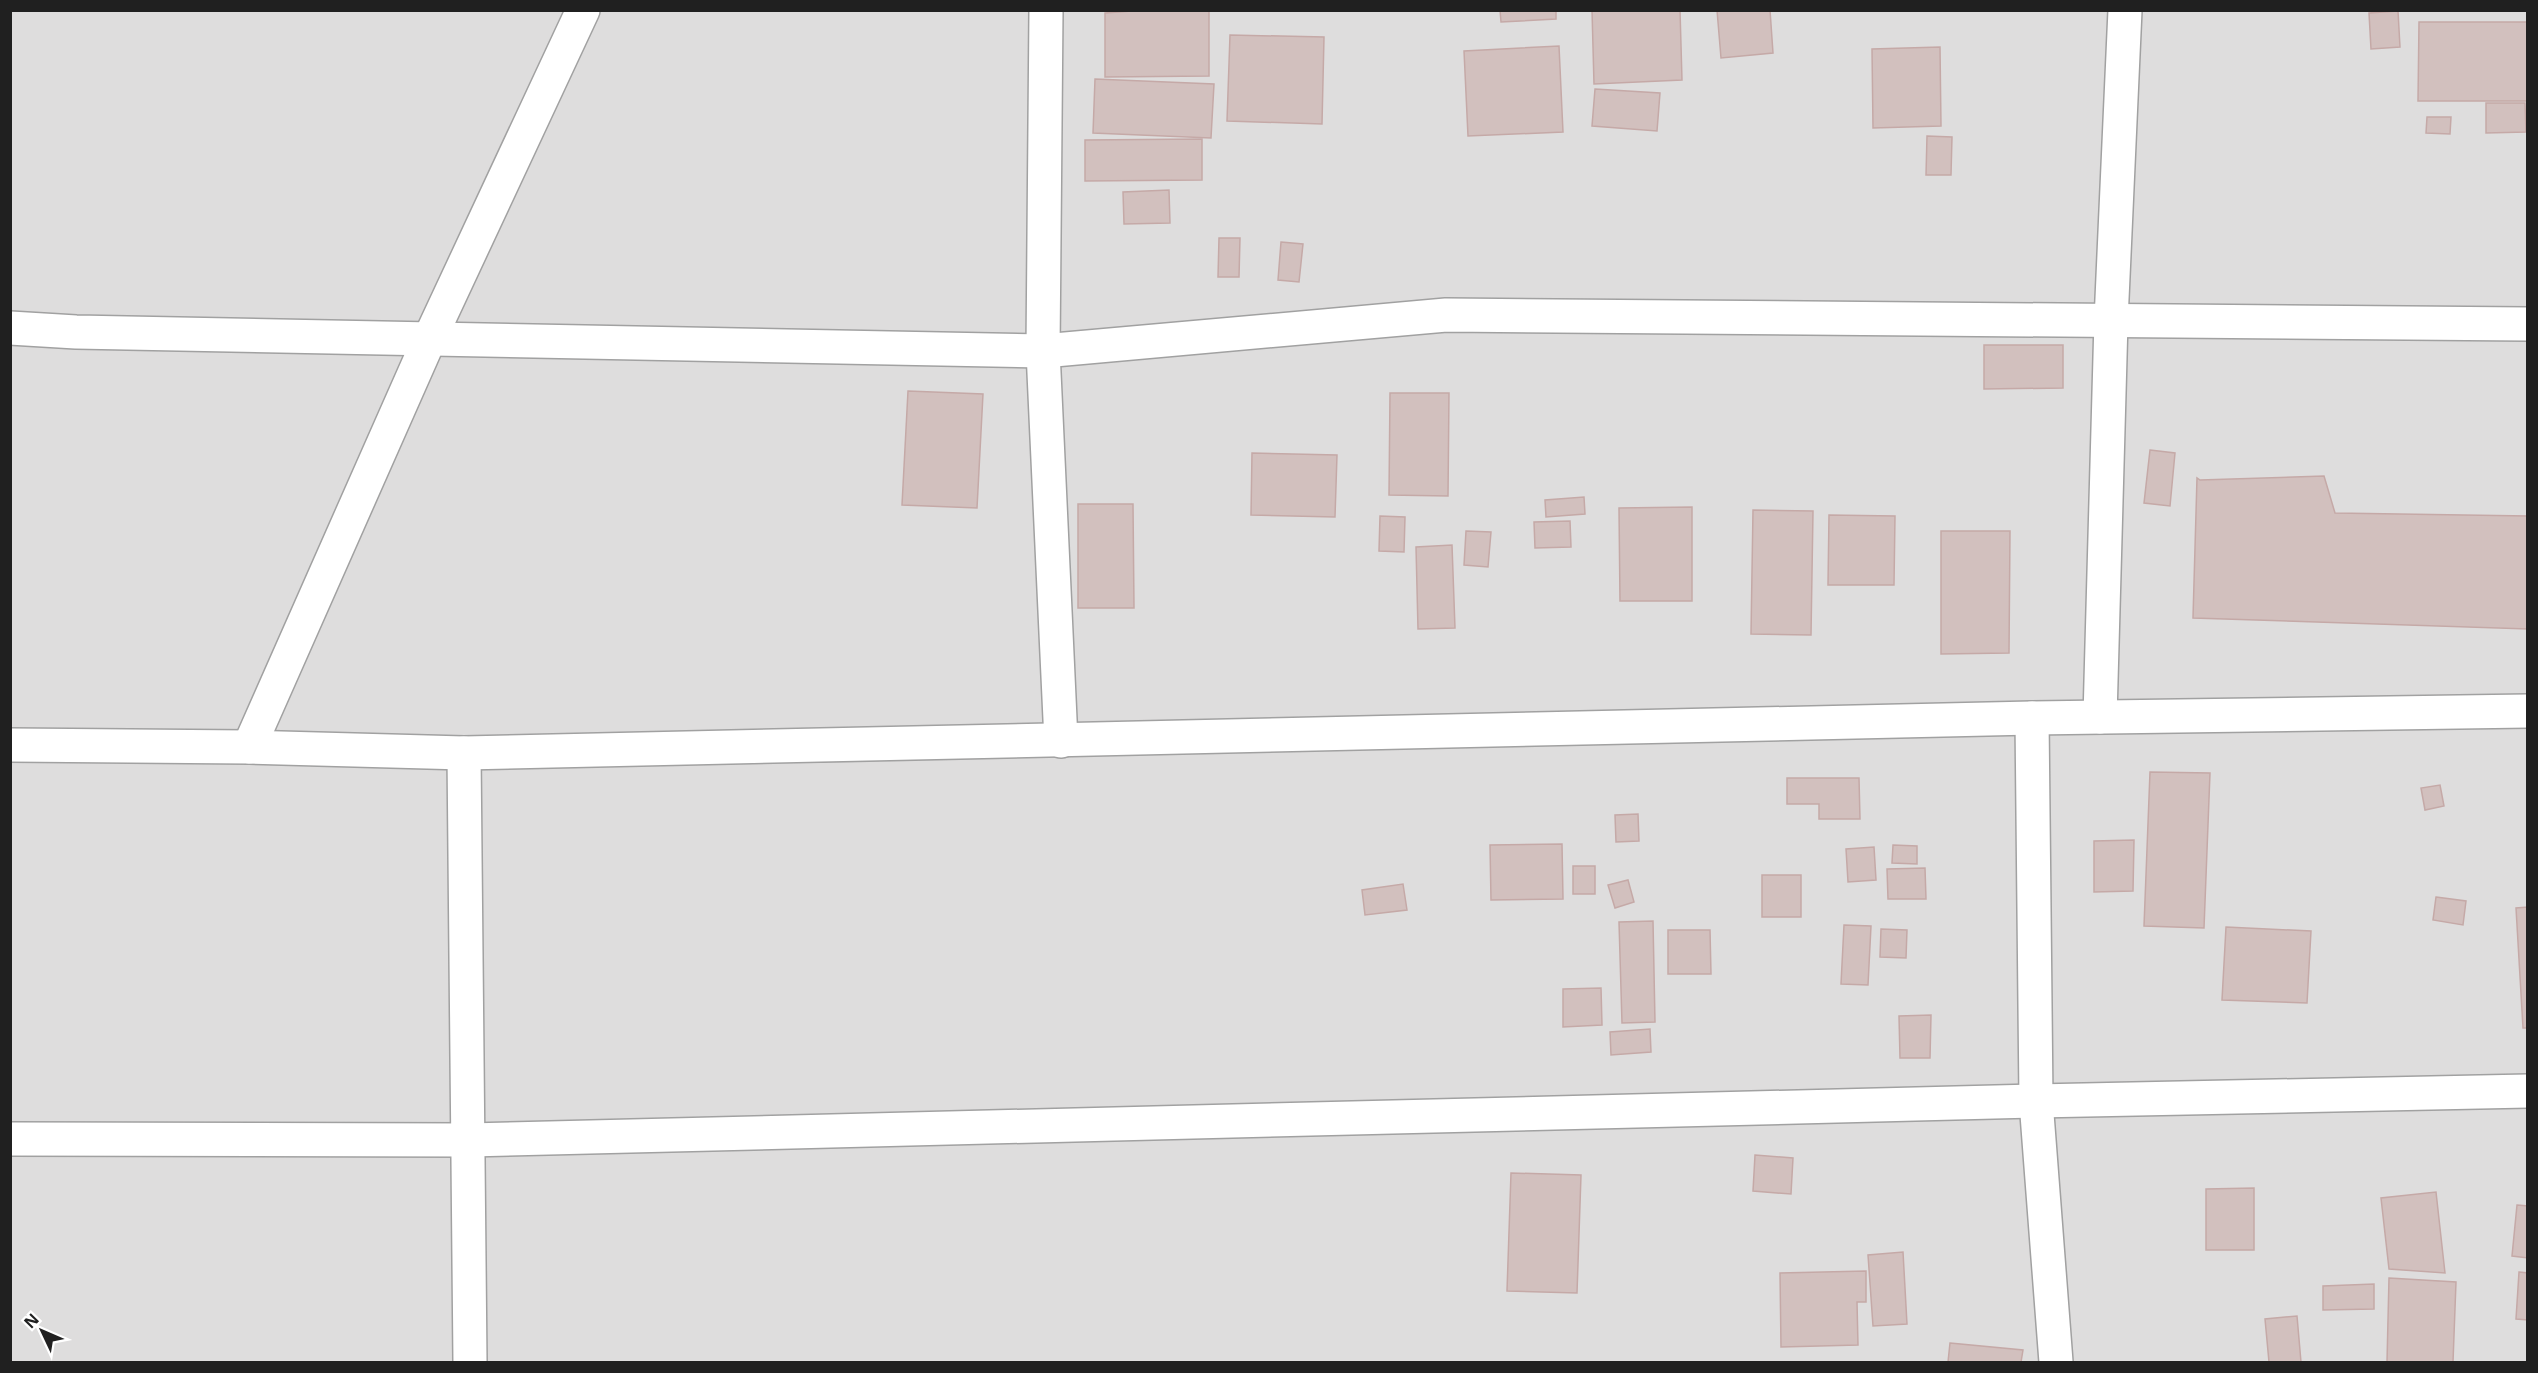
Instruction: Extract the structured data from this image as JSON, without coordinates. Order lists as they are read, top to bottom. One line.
{"north":"top left"}
